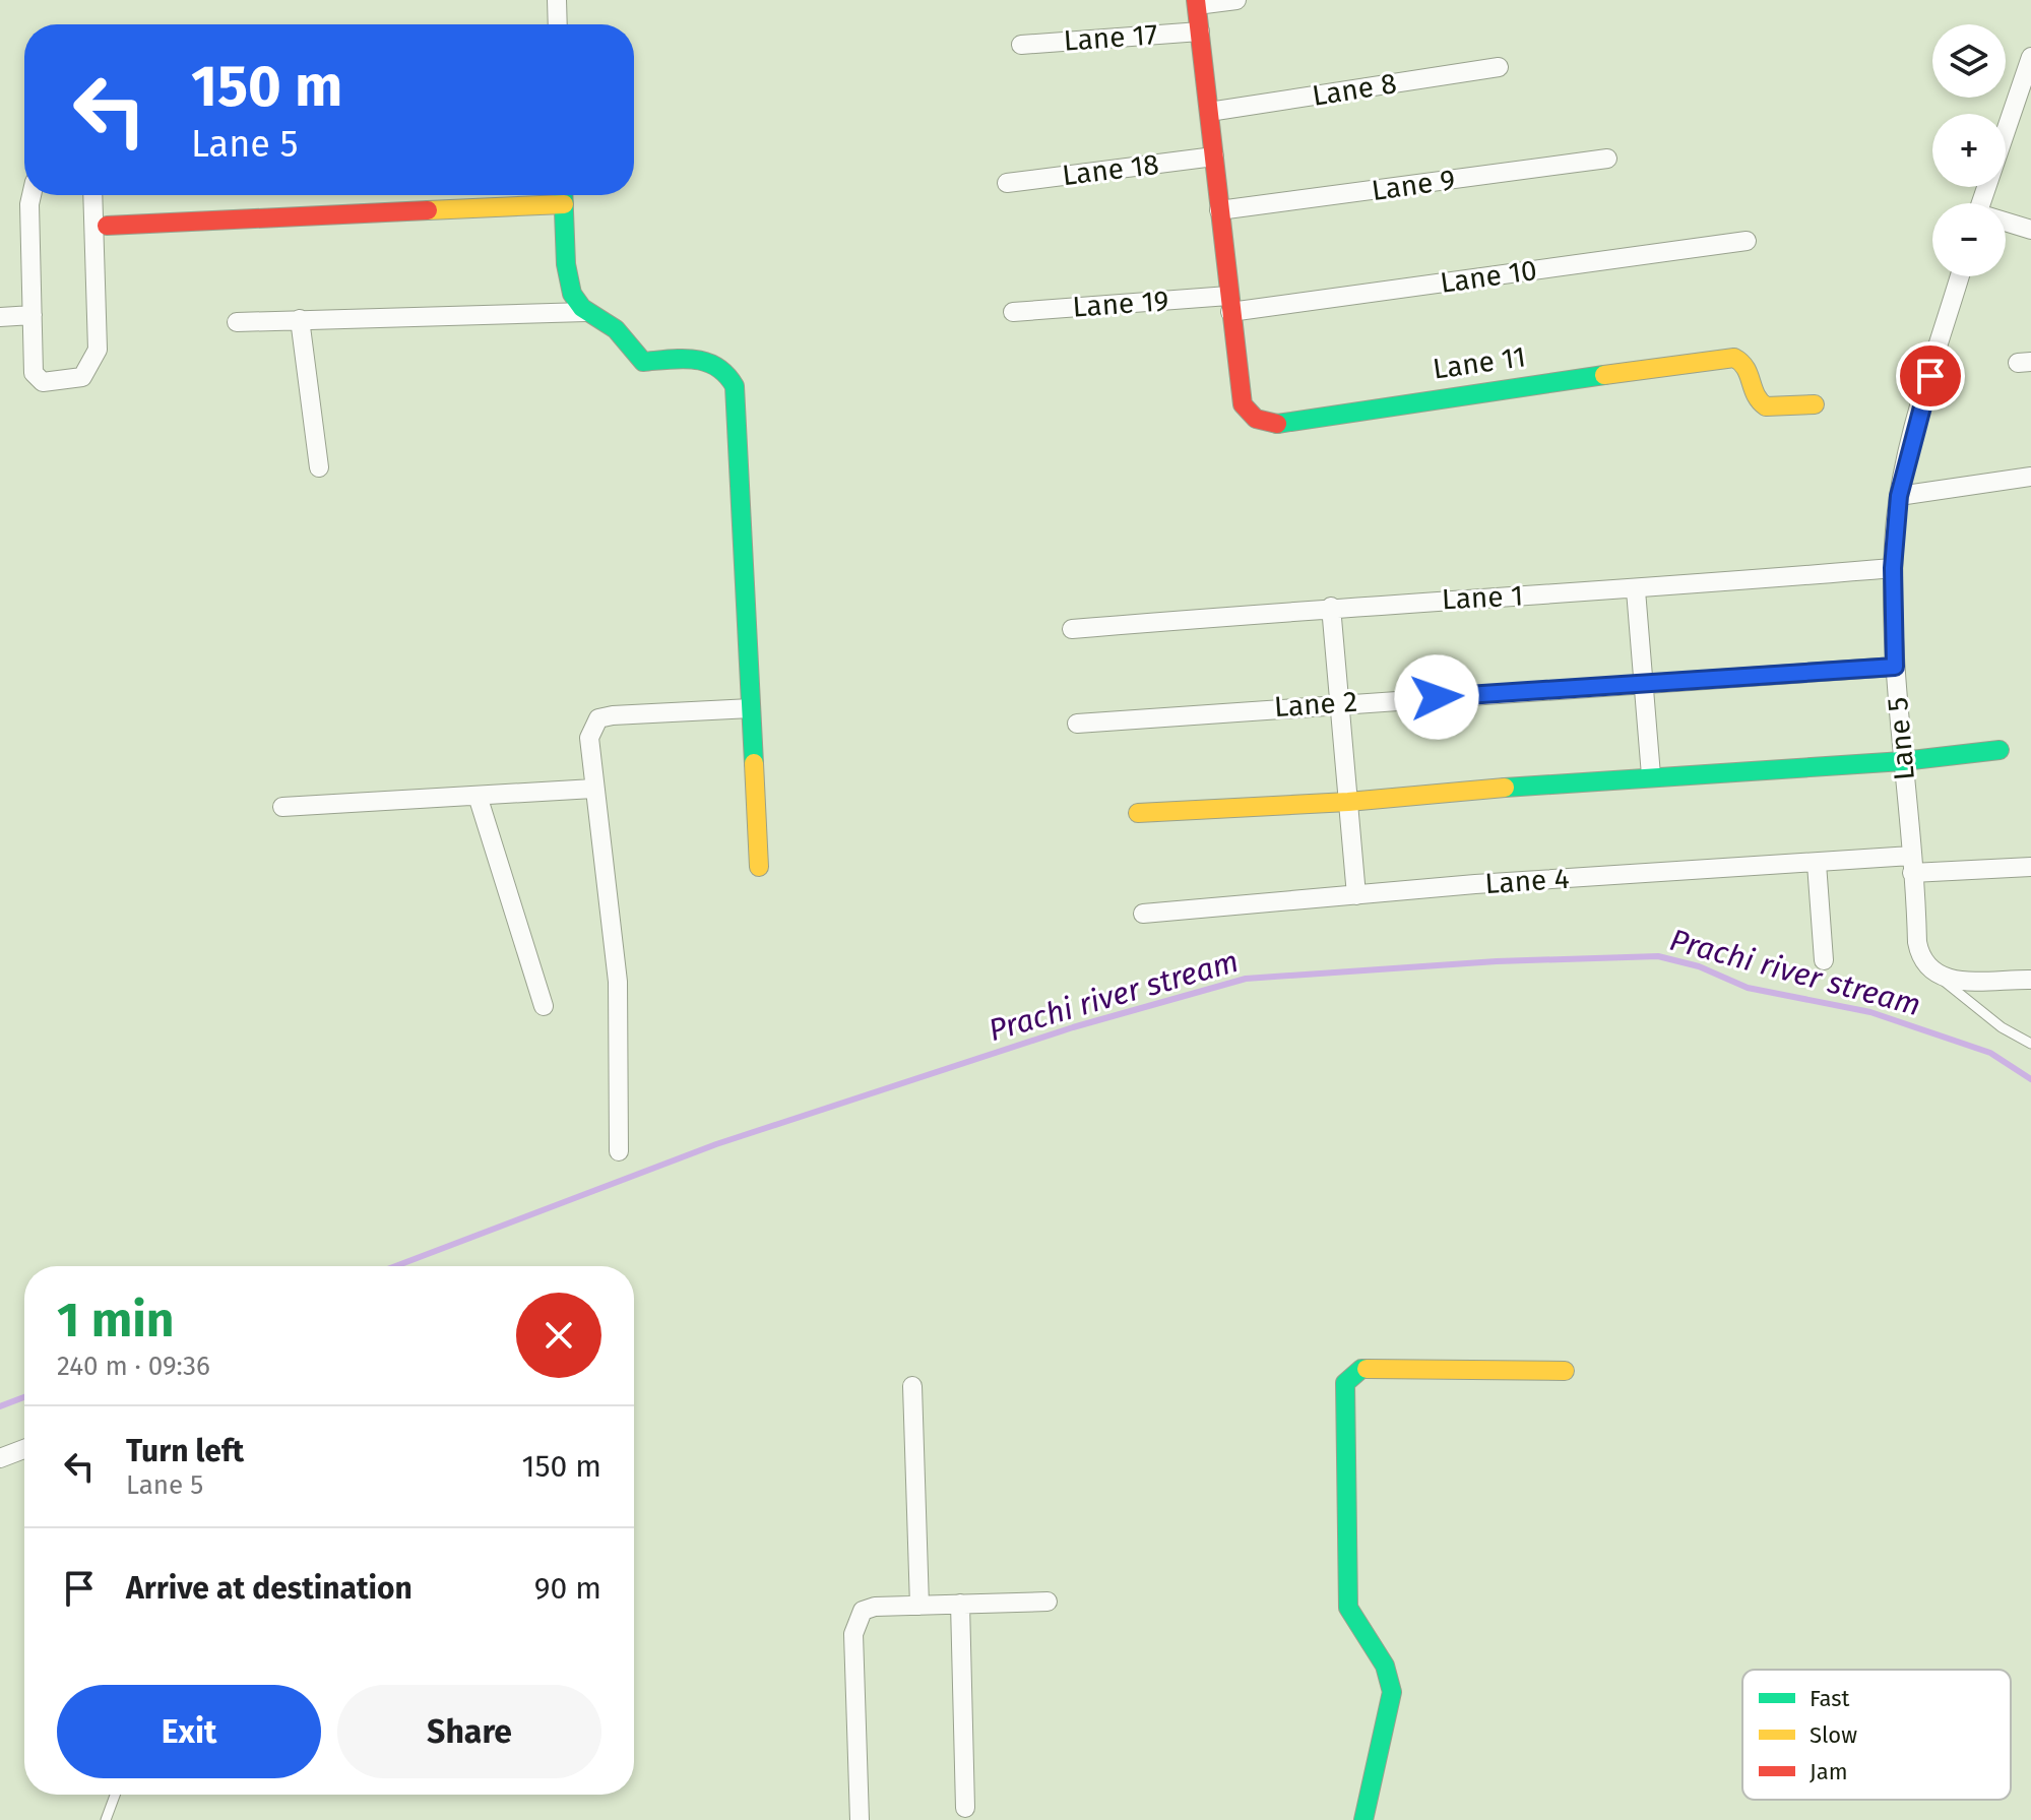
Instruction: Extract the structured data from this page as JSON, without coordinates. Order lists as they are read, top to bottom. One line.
{"streets":{"street":["Lane 17","Lane 8","Lane 18","Lane 9","Lane 10","Lane 19","Lane 11","Lane 1","Lane 2","Lane 5","Lane 4"]},"crossings":[["Lane 10","Lane 19"],["Lane 10","Lane 11"],["Lane 19","Lane 11"],["Lane 1","Lane 5"],["Lane 2","Lane 5"],["Lane 5","Lane 4"]],"water":["Prachi river stream"],"legend":["Fast","Slow","Jam"],"page":{"map_buttons":["+","−"],"turn":["150 m","Lane 5"],"heading":["1 min","240 m · 09:36"],"list":[{"name":"Turn left","note":"Lane 5","value":"150 m"},{"name":"Arrive at destination","value":"90 m"}],"buttons":["Exit","Share"]}}
